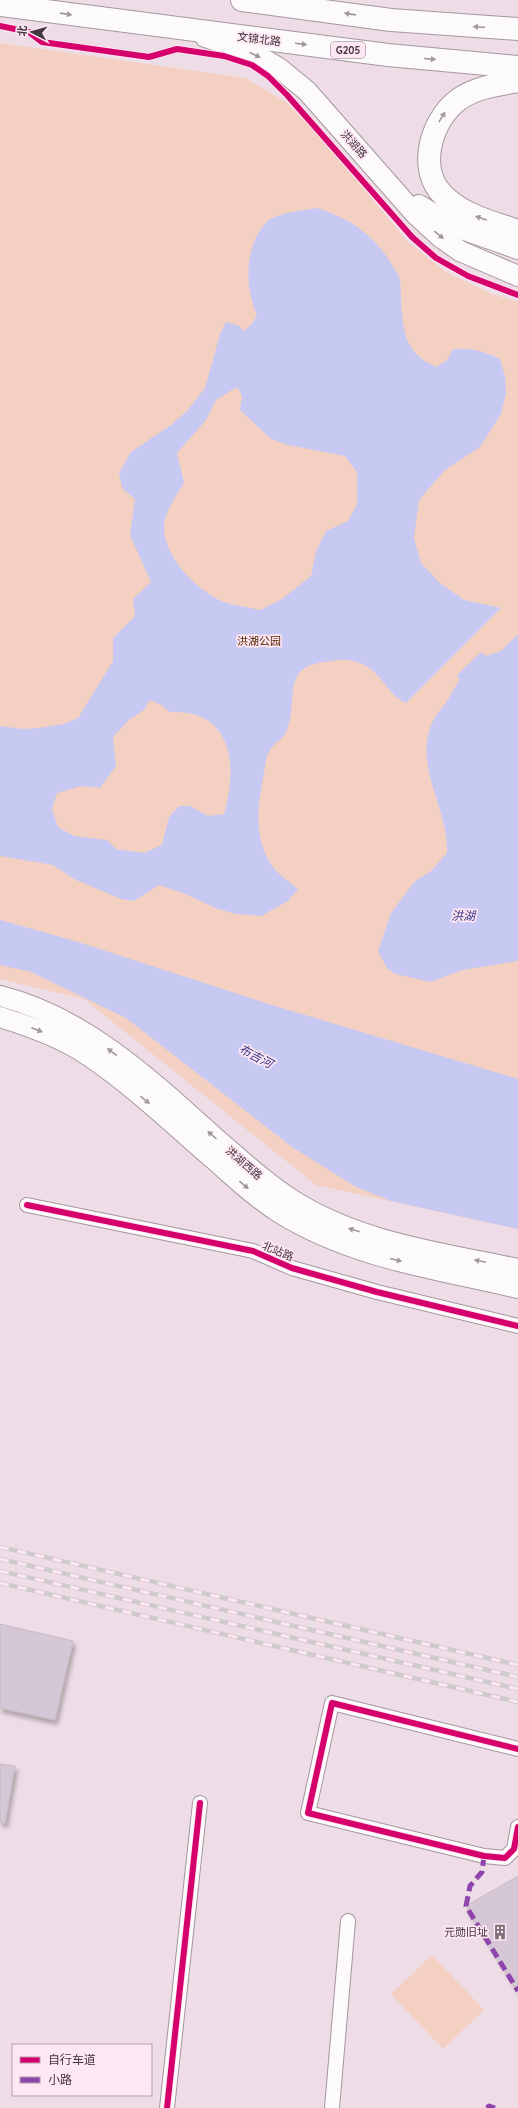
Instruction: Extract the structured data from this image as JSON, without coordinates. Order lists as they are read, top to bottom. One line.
{"streets":{"highway":["文锦北路","G205"],"main road":["洪湖路","洪湖西路"],"street":["北站路"]},"crossings":[["文锦北路","洪湖路"]],"water":["洪湖","布吉河"],"parks":["洪湖公园"],"places":{"building":["元勋旧址"]},"legend":["自行车道","小路"],"north":"left"}
